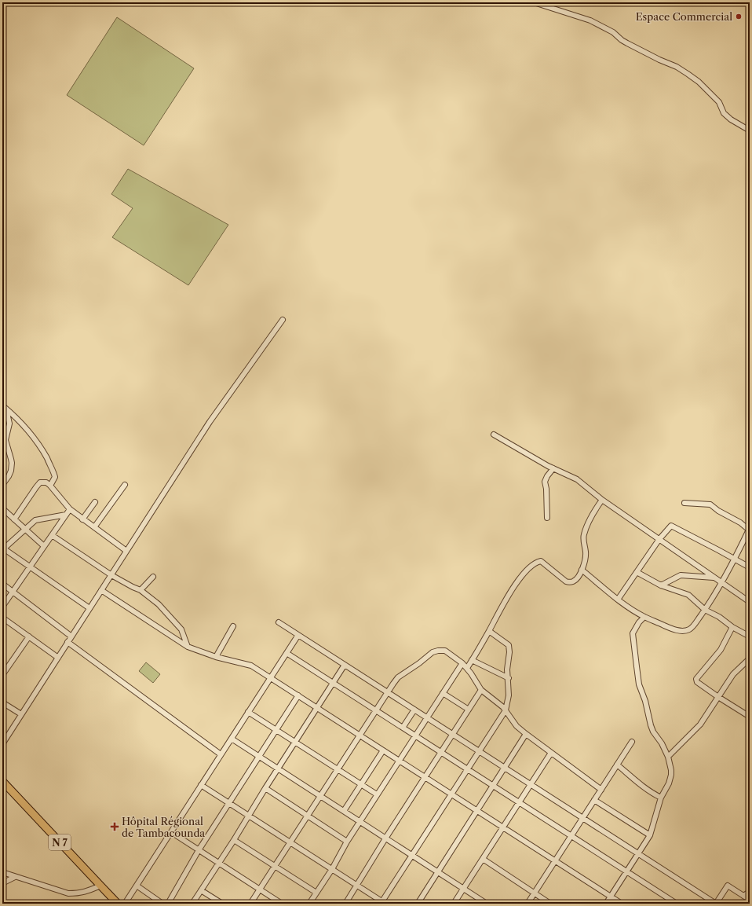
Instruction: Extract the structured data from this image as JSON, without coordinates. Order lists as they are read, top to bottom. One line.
{"streets":{"highway":["N 7"]},"places":{"other":["Espace Commercial"],"health":["Hôpital Régional de Tambacounda"]}}
